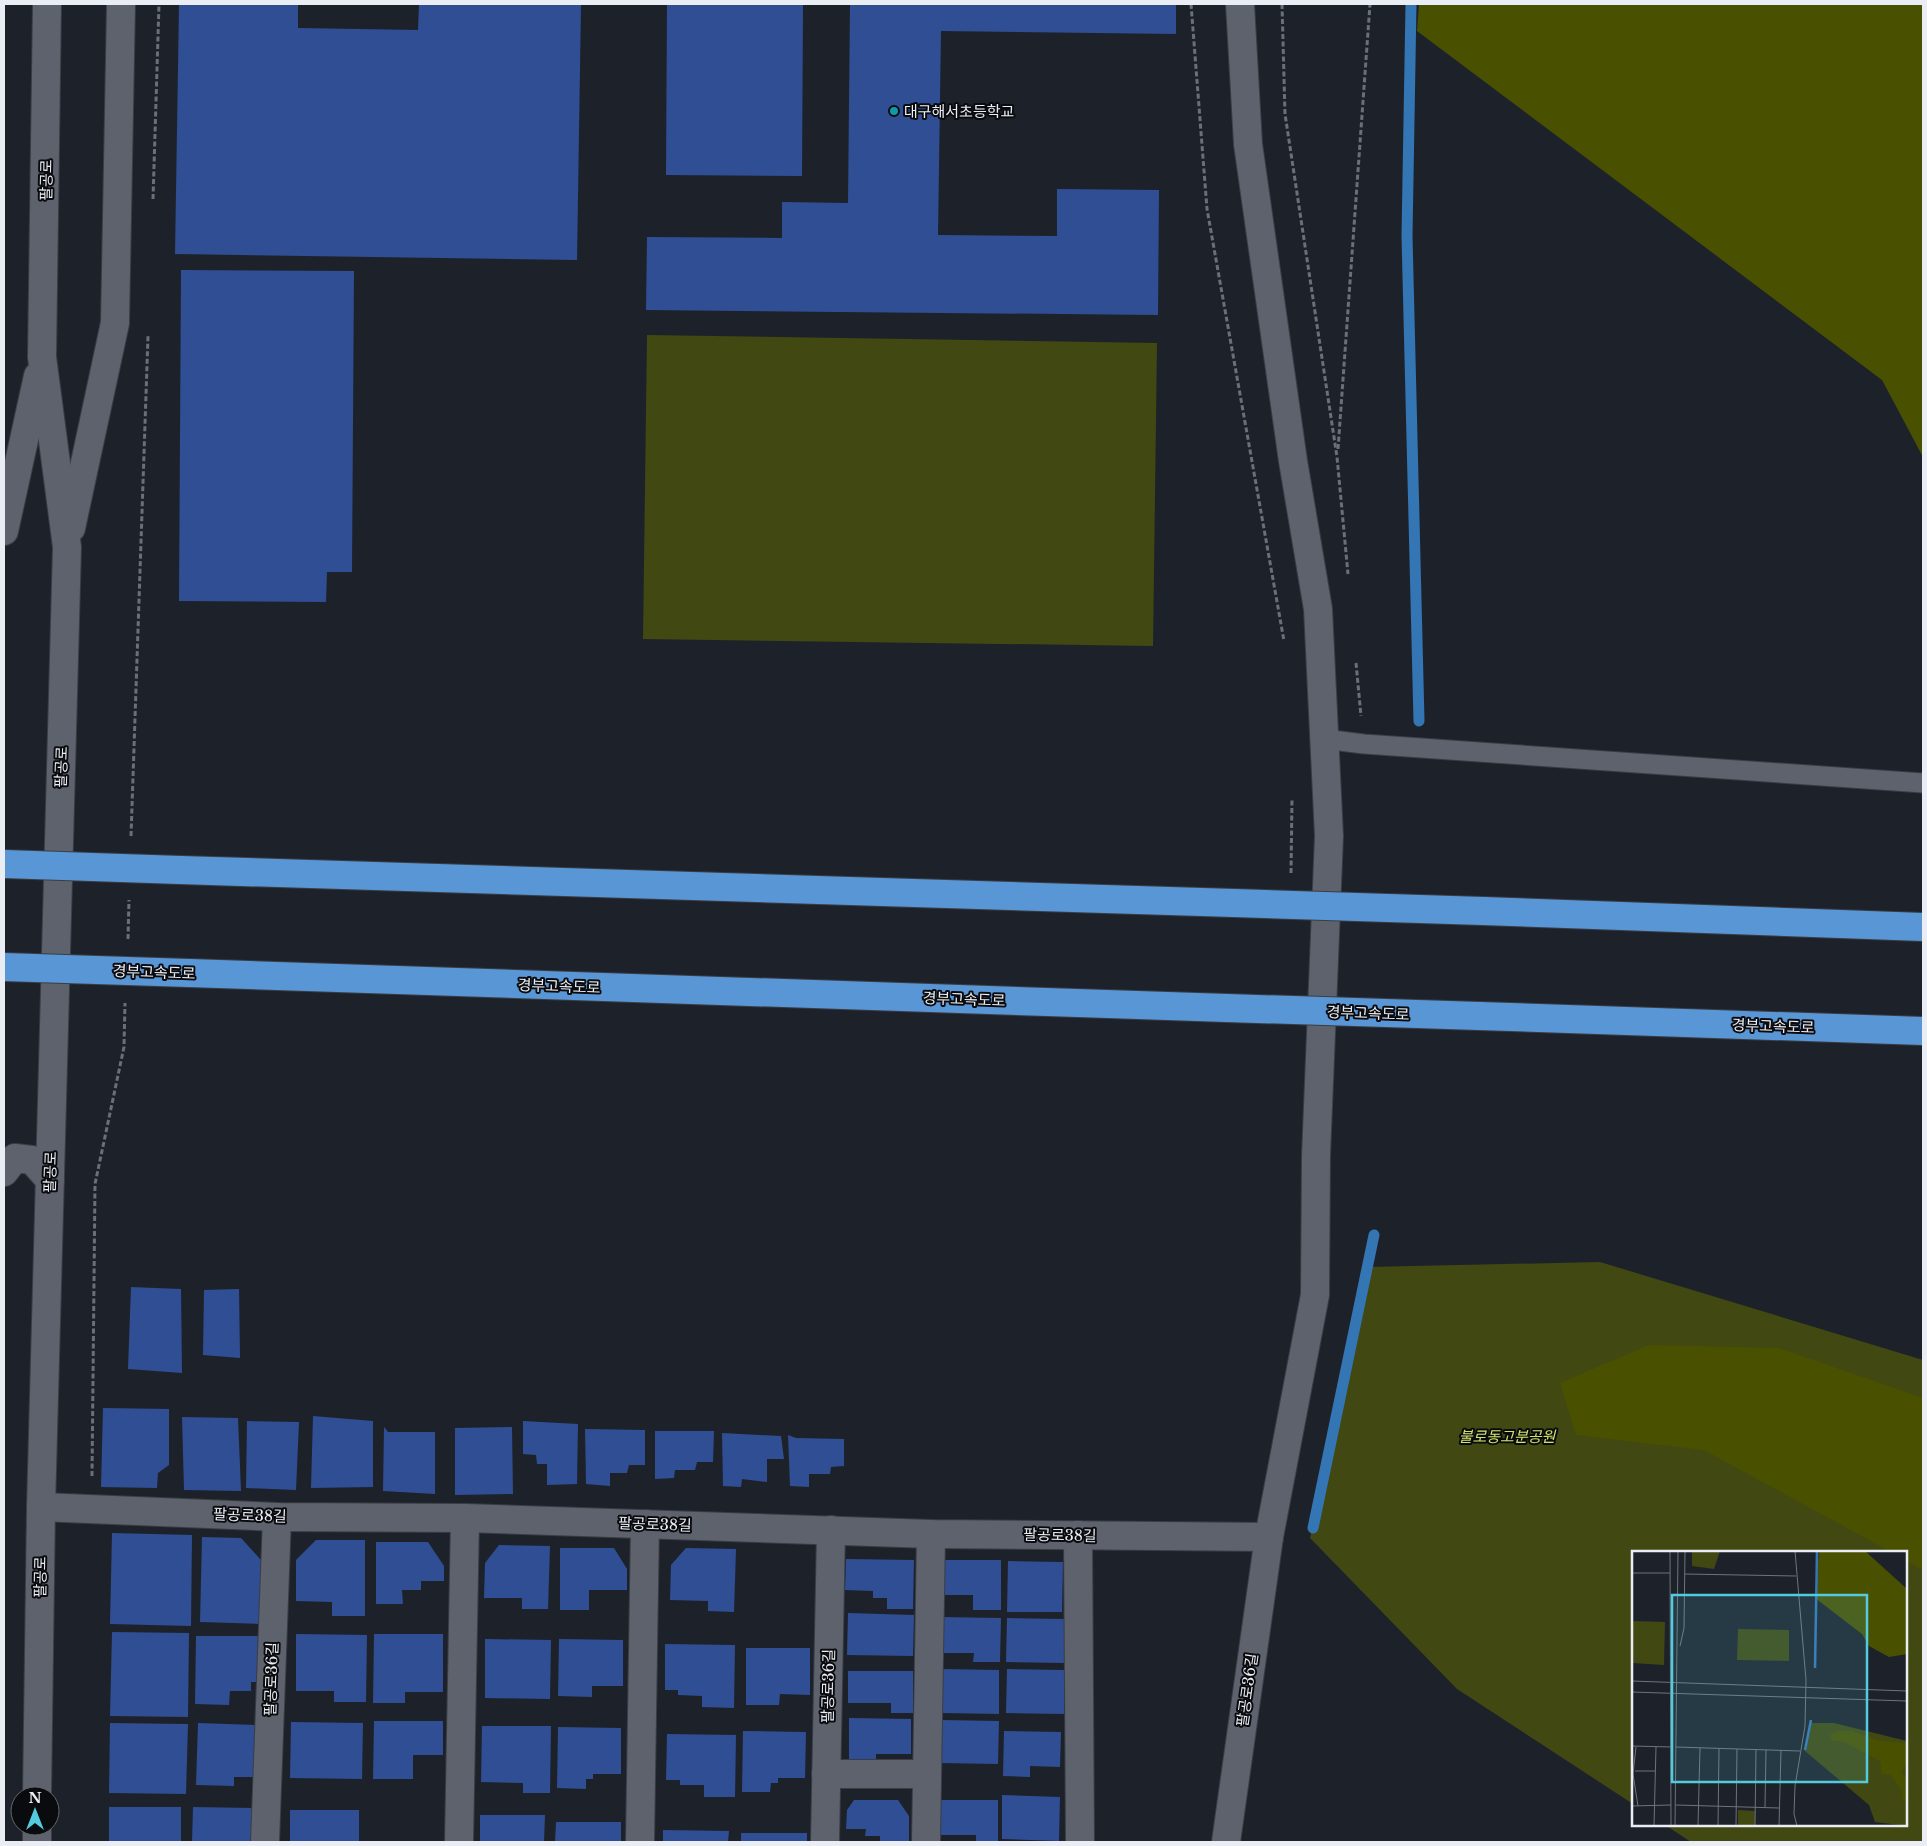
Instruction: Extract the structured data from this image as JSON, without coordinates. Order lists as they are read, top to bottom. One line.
{"streets":{"highway":["경부고속도로"],"street":["팔공로","팔공로38길","팔공로36길"]},"crossings":[["팔공로","팔공로38길"],["팔공로38길","팔공로36길"]],"parks":["불로동고분공원"],"places":["대구해서초등학교"],"north":"top"}
